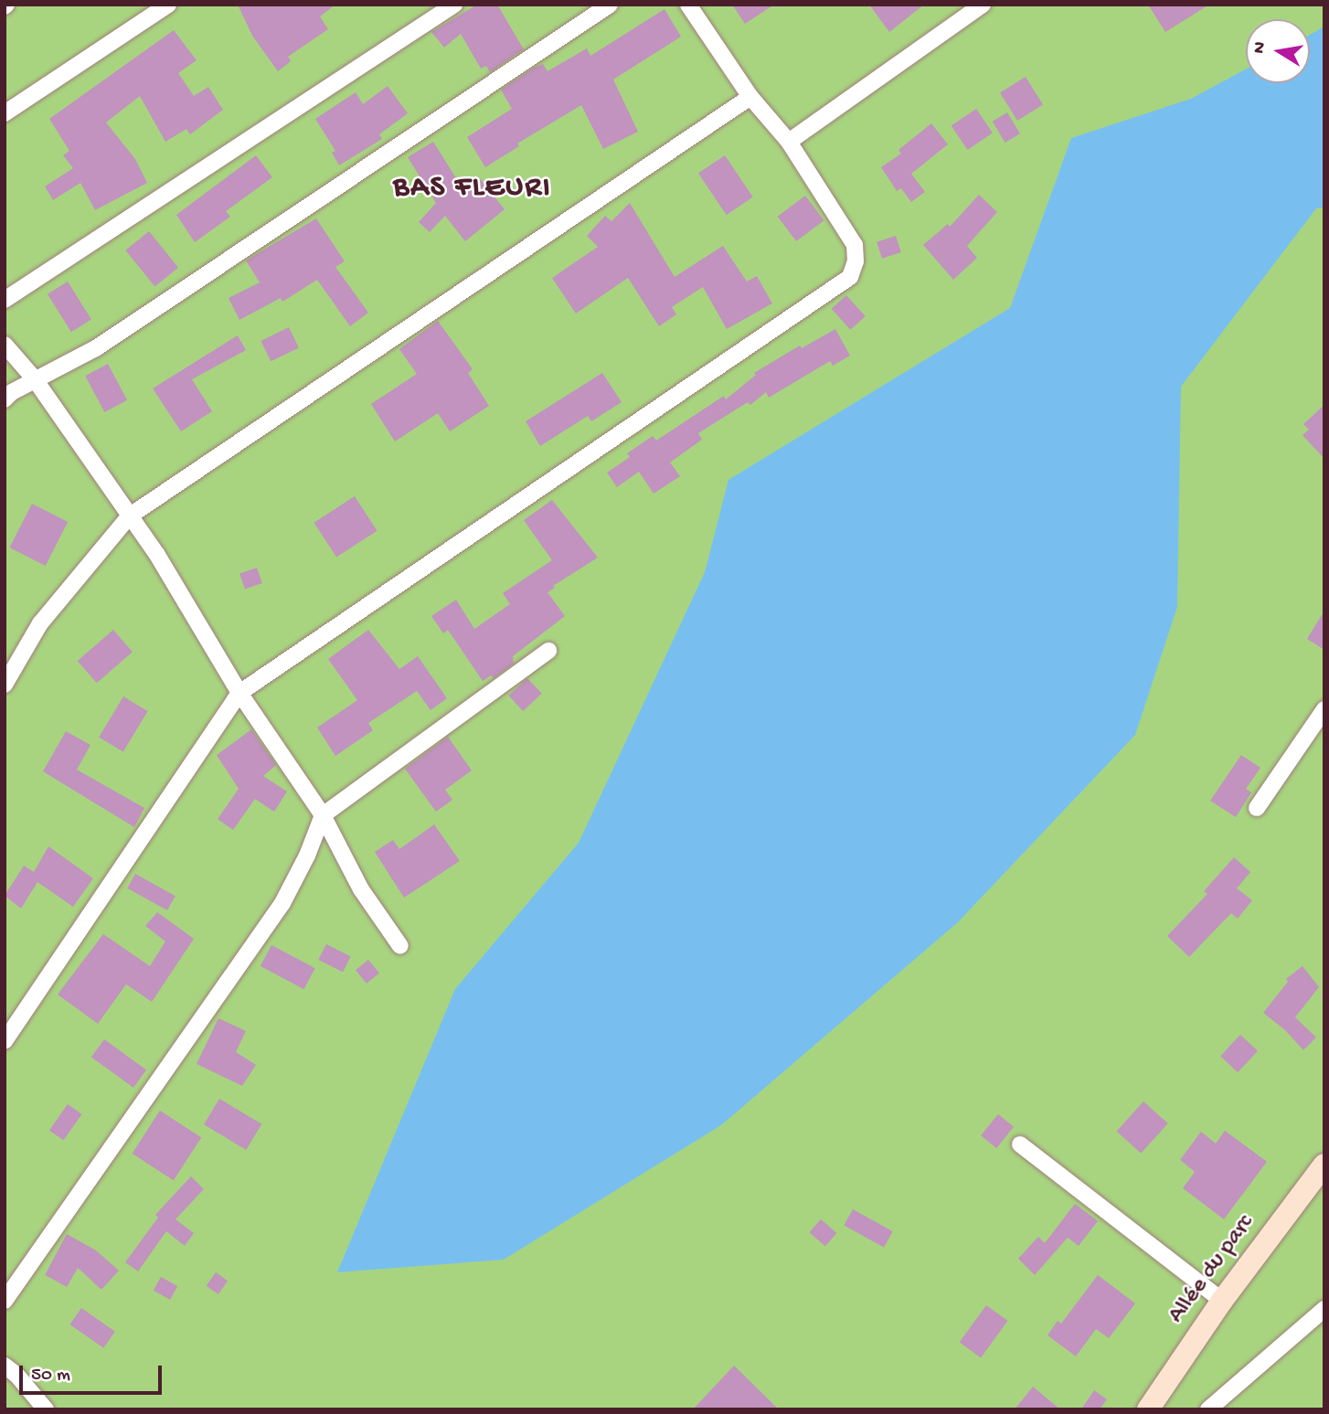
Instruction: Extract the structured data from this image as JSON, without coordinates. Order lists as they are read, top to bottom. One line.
{"streets":{"street":["Allée du parc"]},"districts":["BAS FLEURI"],"scale_bar":"50 m","north":"left"}
